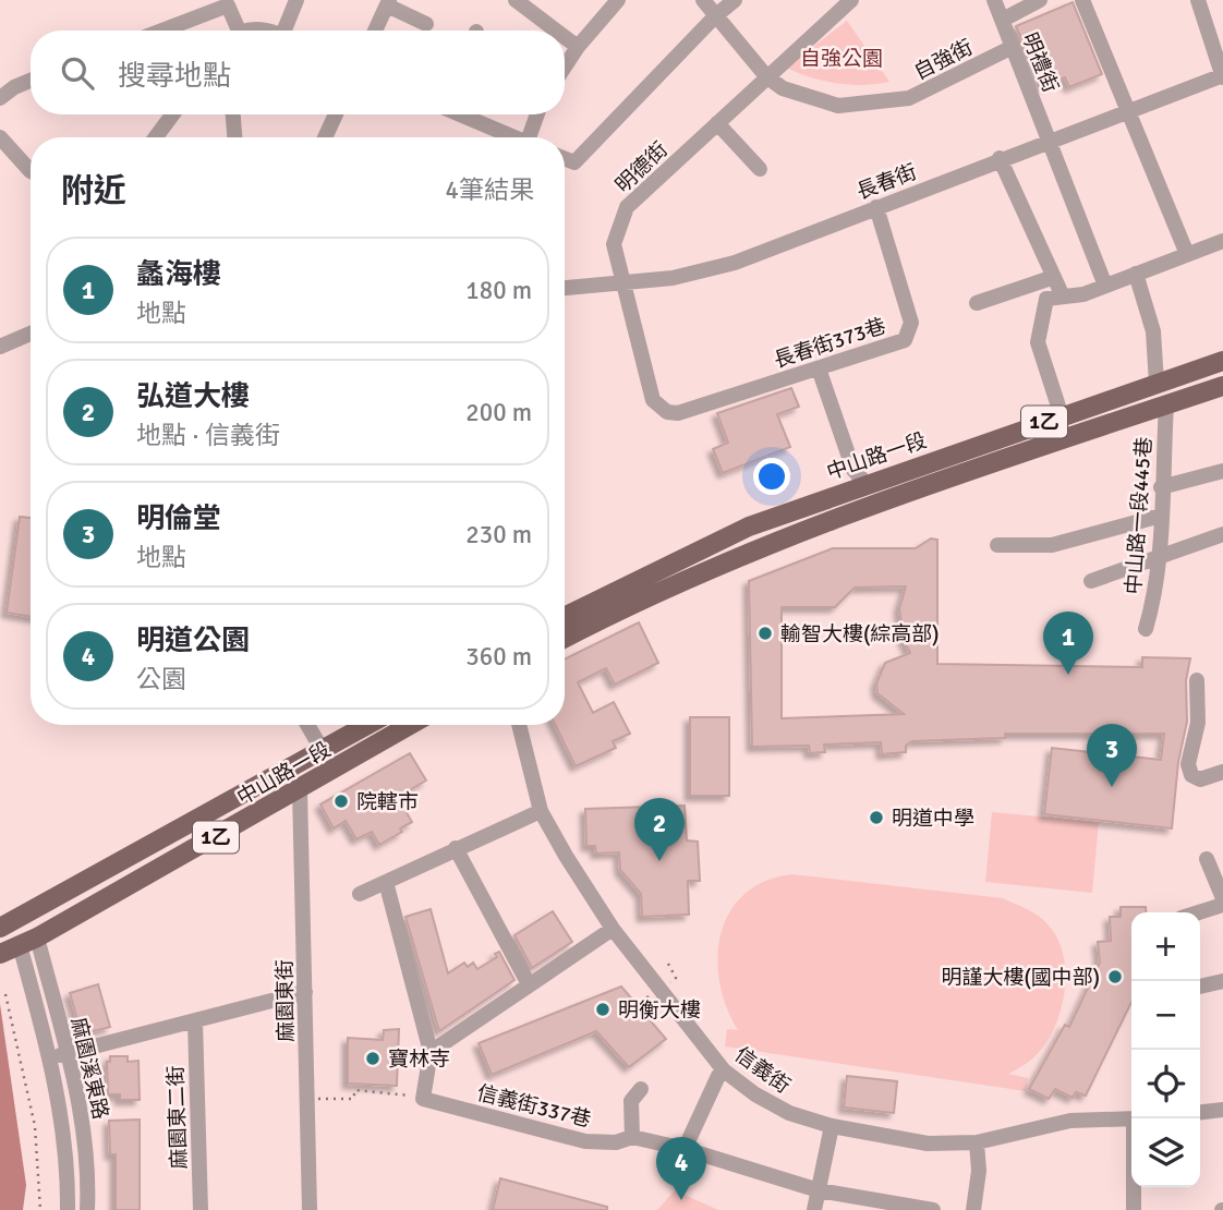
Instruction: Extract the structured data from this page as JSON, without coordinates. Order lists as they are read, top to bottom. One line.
{"streets":{"main road":["1乙","中山路一段"],"street":["自強街","明禮街","明德街","長春街","長春街373巷","中山路一段445巷","麻園東街","麻園溪東路","信義街","信義街337巷","麻園東二街"]},"crossings":[["自強街","明禮街"],["自強街","明德街"],["明禮街","長春街"],["明德街","長春街"],["明德街","長春街373巷"],["長春街","長春街373巷"],["1乙","中山路一段445巷"],["中山路一段","麻園東街"],["中山路一段","麻園溪東路"]],"parks":["自強公園"],"places":["輸智大樓(綜高部)","院轄市","明道中學","明謹大樓(國中部)","明衡大樓","寶林寺"],"page":{"search":"搜尋地點","heading":["附近","4筆結果"],"list":[{"mark":"1","name":"蠡海樓","note":"地點","value":"180 m"},{"mark":"2","name":"弘道大樓","note":"地點 · 信義街","value":"200 m"},{"mark":"3","name":"明倫堂","note":"地點","value":"230 m"},{"mark":"4","name":"明道公園","note":"公園","value":"360 m"}],"pins":["1","3","2","4"],"map_buttons":["+","−"]}}
